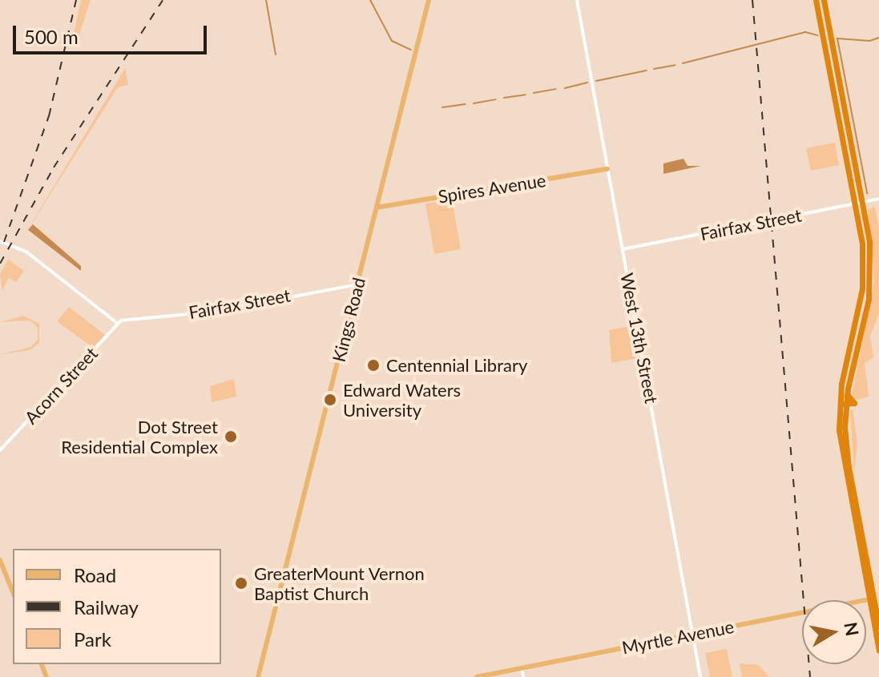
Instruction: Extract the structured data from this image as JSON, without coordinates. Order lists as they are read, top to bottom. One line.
{"streets":{"main road":["Spires Avenue","Kings Road","Myrtle Avenue"],"street":["Fairfax Street","West 13th Street","Acorn Street"]},"crossings":[["Spires Avenue","Kings Road"],["Spires Avenue","West 13th Street"],["Fairfax Street","Kings Road"],["Fairfax Street","West 13th Street"],["Fairfax Street","Acorn Street"],["West 13th Street","Myrtle Avenue"]],"places":["Centennial Library","Edward Waters University","Dot Street Residential Complex","GreaterMount Vernon Baptist Church"],"legend":["Road","Railway","Park"],"scale_bar":"500 m","north":"right"}
